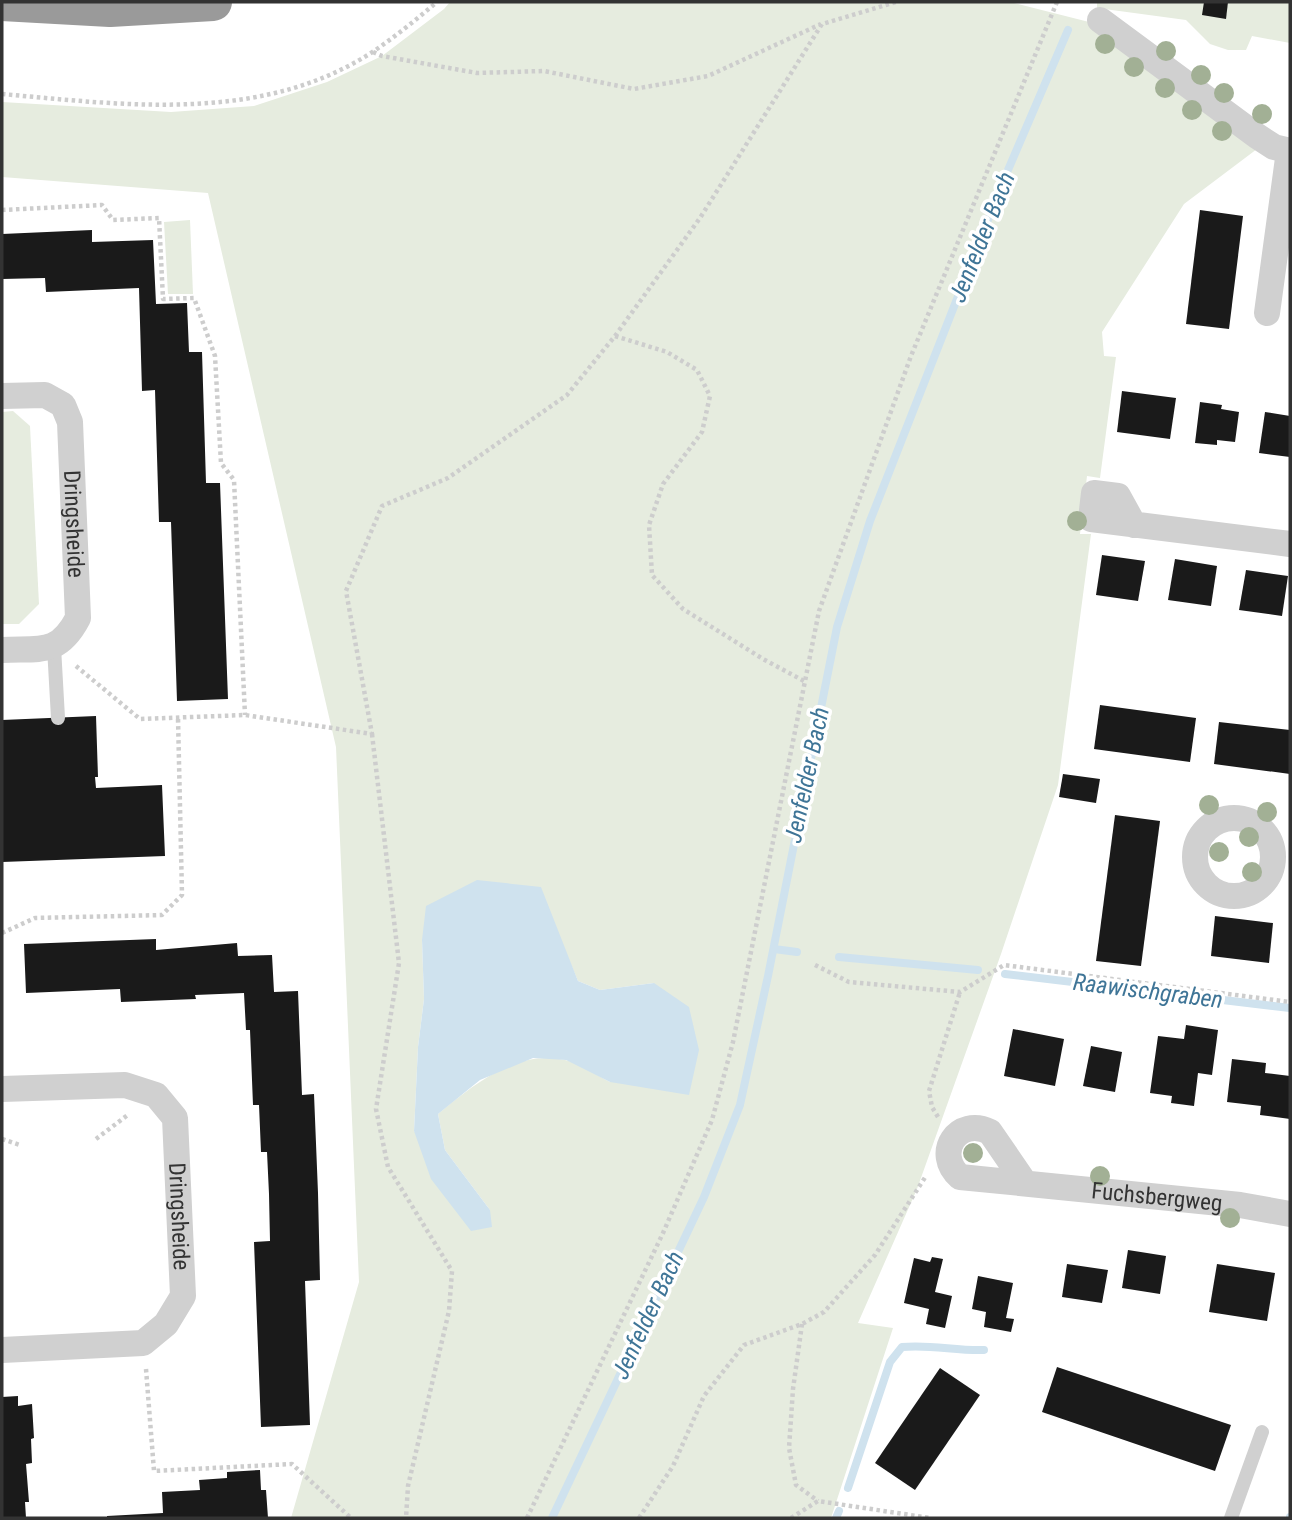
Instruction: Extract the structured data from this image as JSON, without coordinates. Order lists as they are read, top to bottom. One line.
{"streets":{"street":["Dringsheide","Fuchsbergweg"]},"water":["Jenfelder Bach","Raawischgraben"]}
